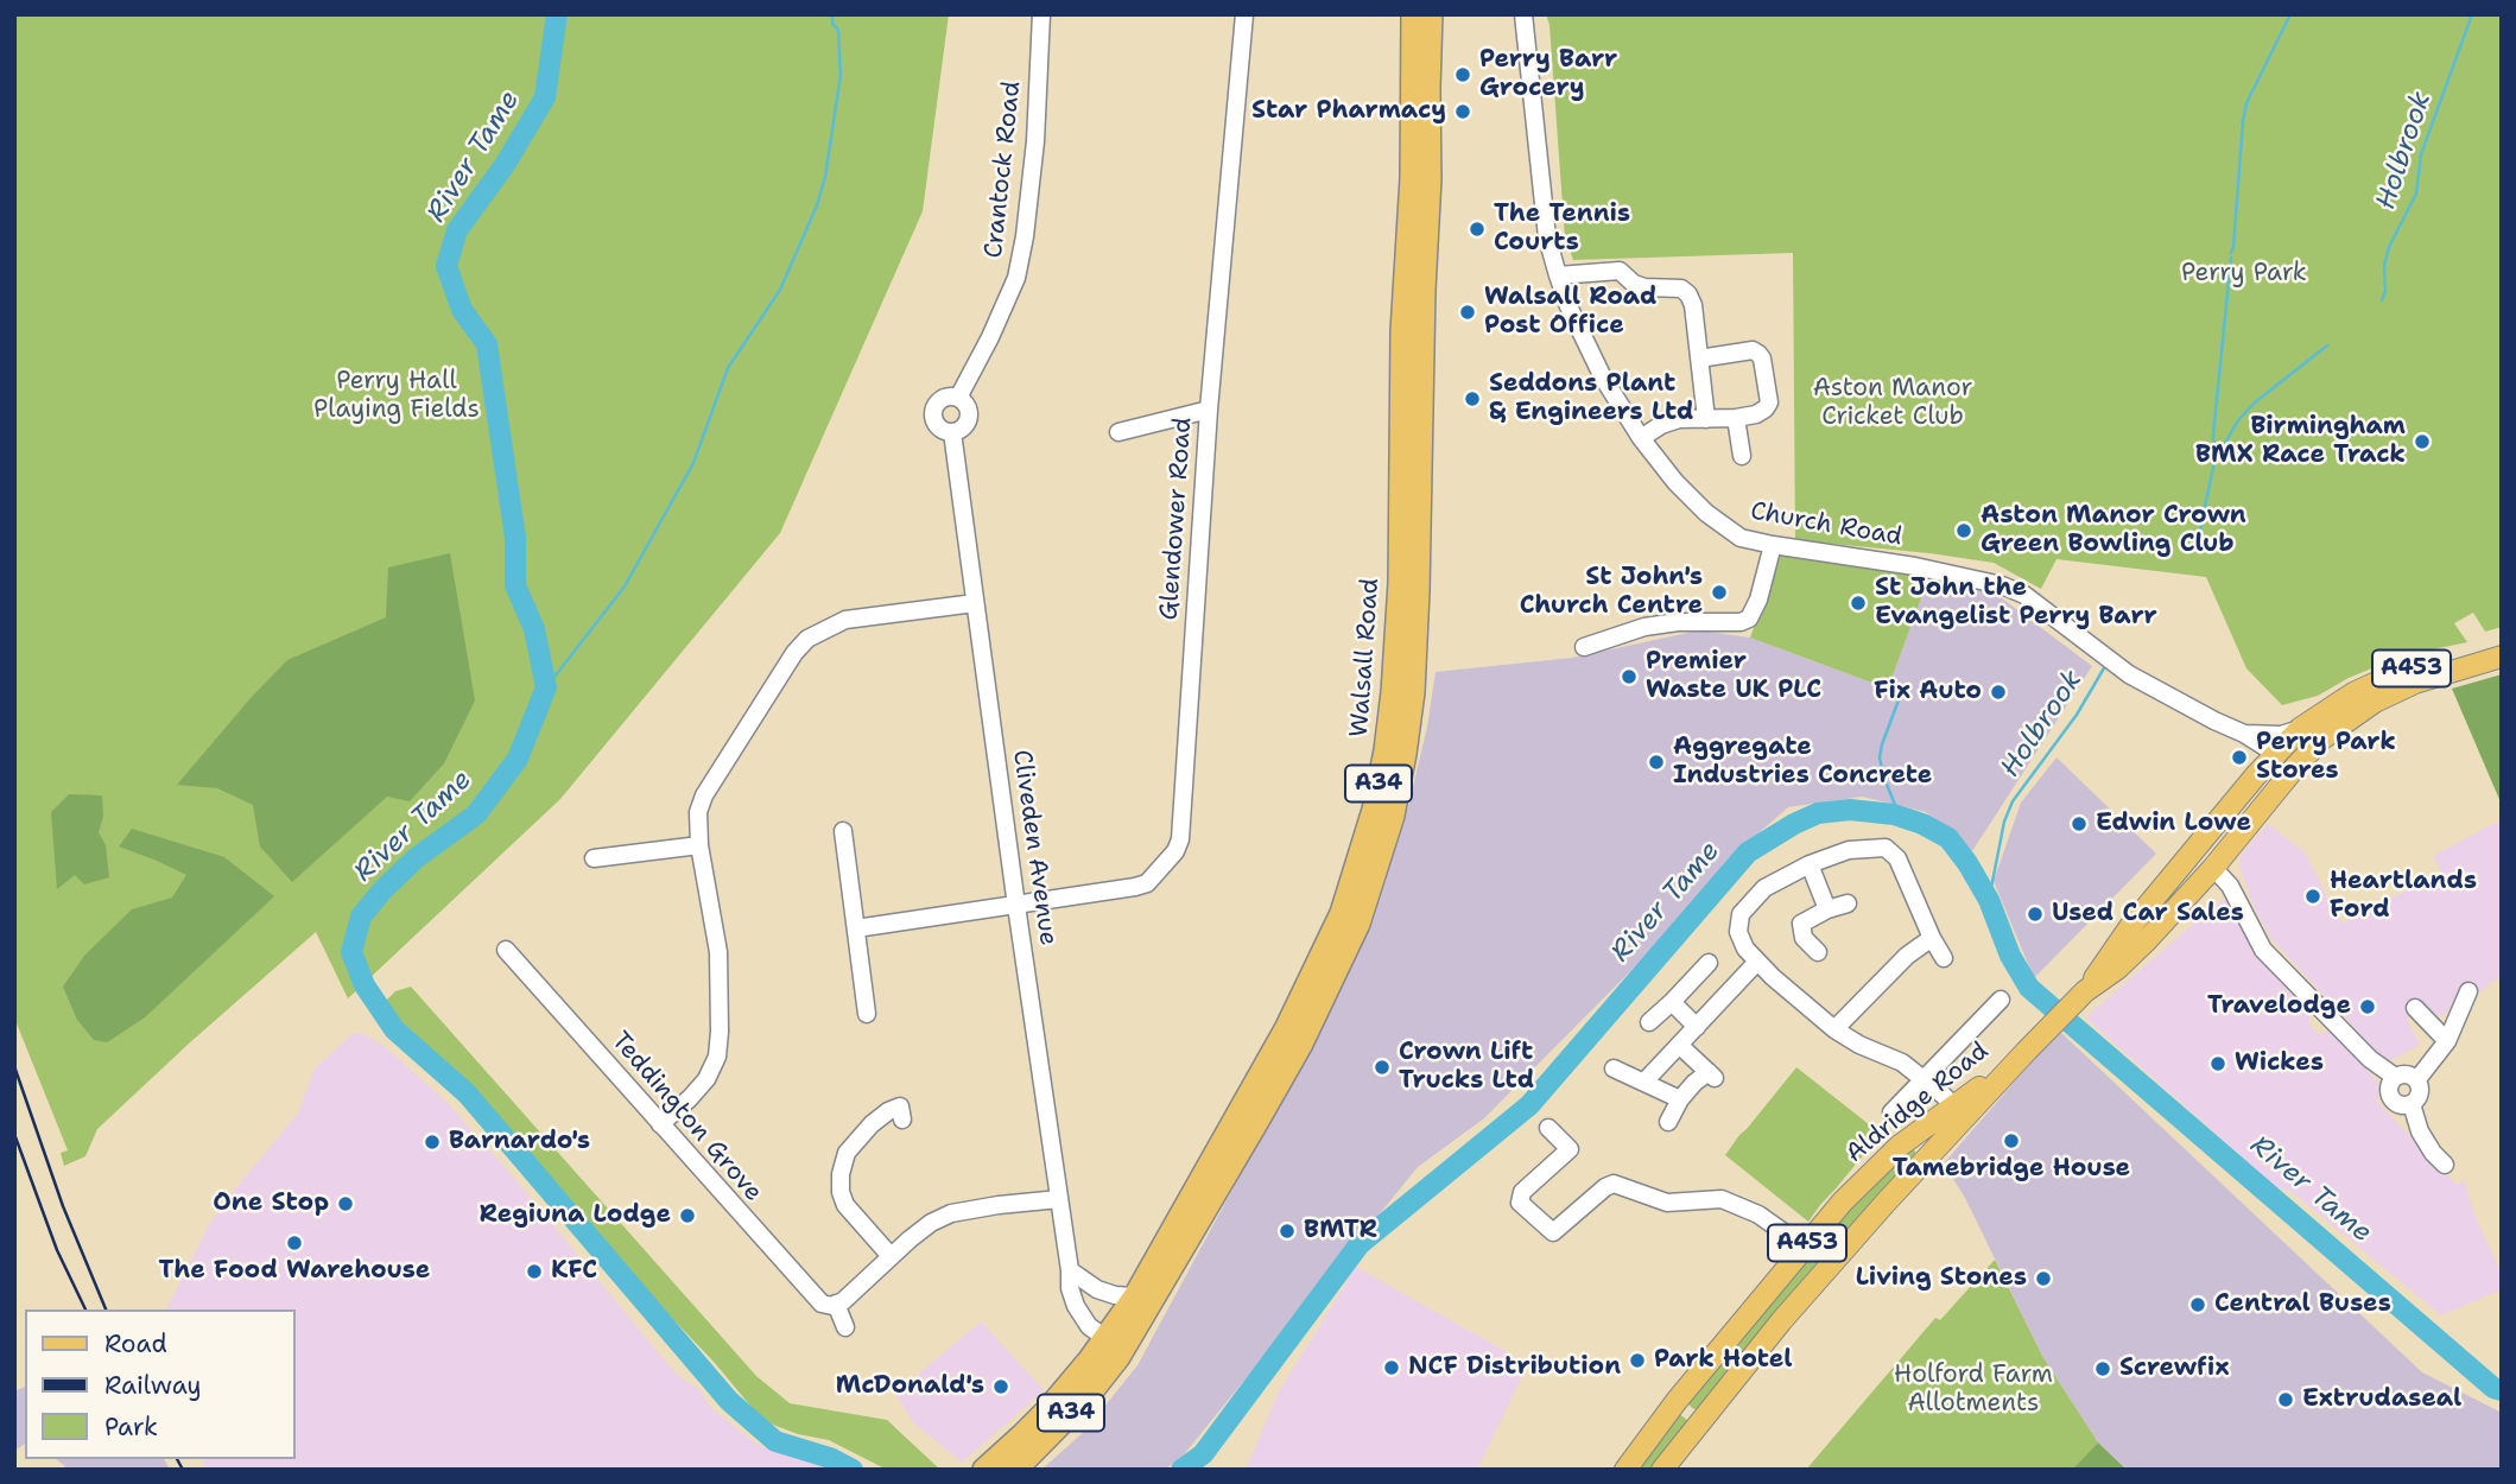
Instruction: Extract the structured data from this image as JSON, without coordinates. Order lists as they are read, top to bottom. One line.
{"streets":{"highway":["Walsall Road","A34"],"main road":["A453","Aldridge Road"],"street":["Crantock Road","Glendower Road","Church Road","Cliveden Avenue","Teddington Grove"]},"crossings":[["Crantock Road","Cliveden Avenue"],["Glendower Road","Cliveden Avenue"],["Church Road","Aldridge Road"]],"water":["Holbrook","River Tame"],"parks":["Perry Park","Perry Hall Playing Fields","Aston Manor Cricket Club","Holford Farm Allotments"],"places":["Perry Barr Grocery","Star Pharmacy","The Tennis Courts","Walsall Road Post Office","Seddons Plant & Engineers Ltd","Birmingham BMX Race Track","Aston Manor Crown Green Bowling Club","St John's Church Centre","St John the Evangelist Perry Barr","Premier Waste UK PLC","Fix Auto","Perry Park Stores","Aggregate Industries Concrete","Edwin Lowe","Heartlands Ford","Used Car Sales","Travelodge","Wickes","Crown Lift Trucks Ltd","Tamebridge House","Barnardo's","One Stop","Regiuna Lodge","BMTR","The Food Warehouse","KFC","Living Stones","Central Buses","Park Hotel","NCF Distribution","Screwfix","McDonald's","Extrudaseal"],"legend":["Road","Railway","Park"]}
